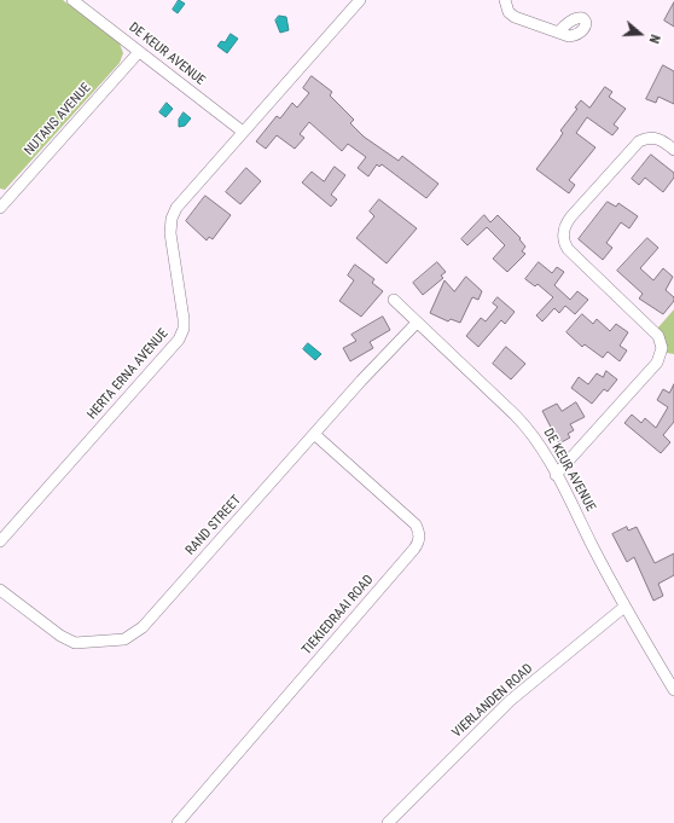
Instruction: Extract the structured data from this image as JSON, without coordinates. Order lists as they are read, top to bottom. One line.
{"streets":{"street":["DE KEUR AVENUE","NUTANS AVENUE","HERTA ERNA AVENUE","RAND STREET","TIEKIEDRAAI ROAD","VIERLANDEN ROAD"]},"crossings":[["DE KEUR AVENUE","NUTANS AVENUE"],["DE KEUR AVENUE","HERTA ERNA AVENUE"],["DE KEUR AVENUE","RAND STREET"],["DE KEUR AVENUE","VIERLANDEN ROAD"],["RAND STREET","TIEKIEDRAAI ROAD"]],"north":"right"}
